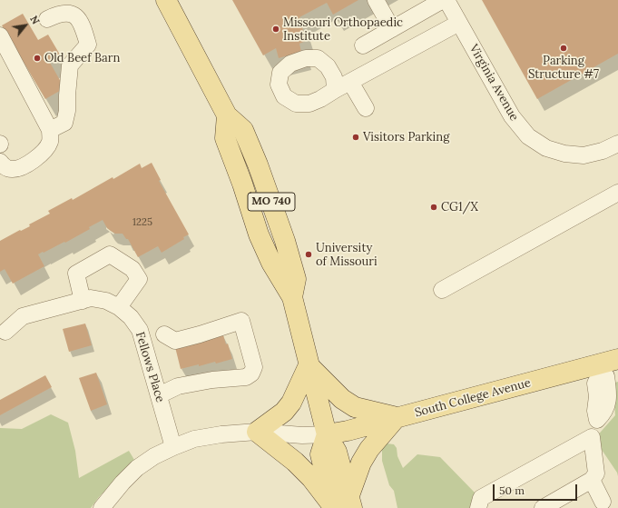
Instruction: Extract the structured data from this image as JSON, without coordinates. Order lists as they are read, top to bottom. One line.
{"streets":{"main road":["MO 740","South College Avenue"],"street":["Virginia Avenue","Fellows Place"]},"crossings":[["MO 740","South College Avenue"]],"places":["Missouri Orthopaedic Institute","Parking Structure #7","Old Beef Barn","Visitors Parking","CG1/X","University of Missouri"],"house_numbers":["1225"],"scale_bar":"50 m","north":"top right"}
